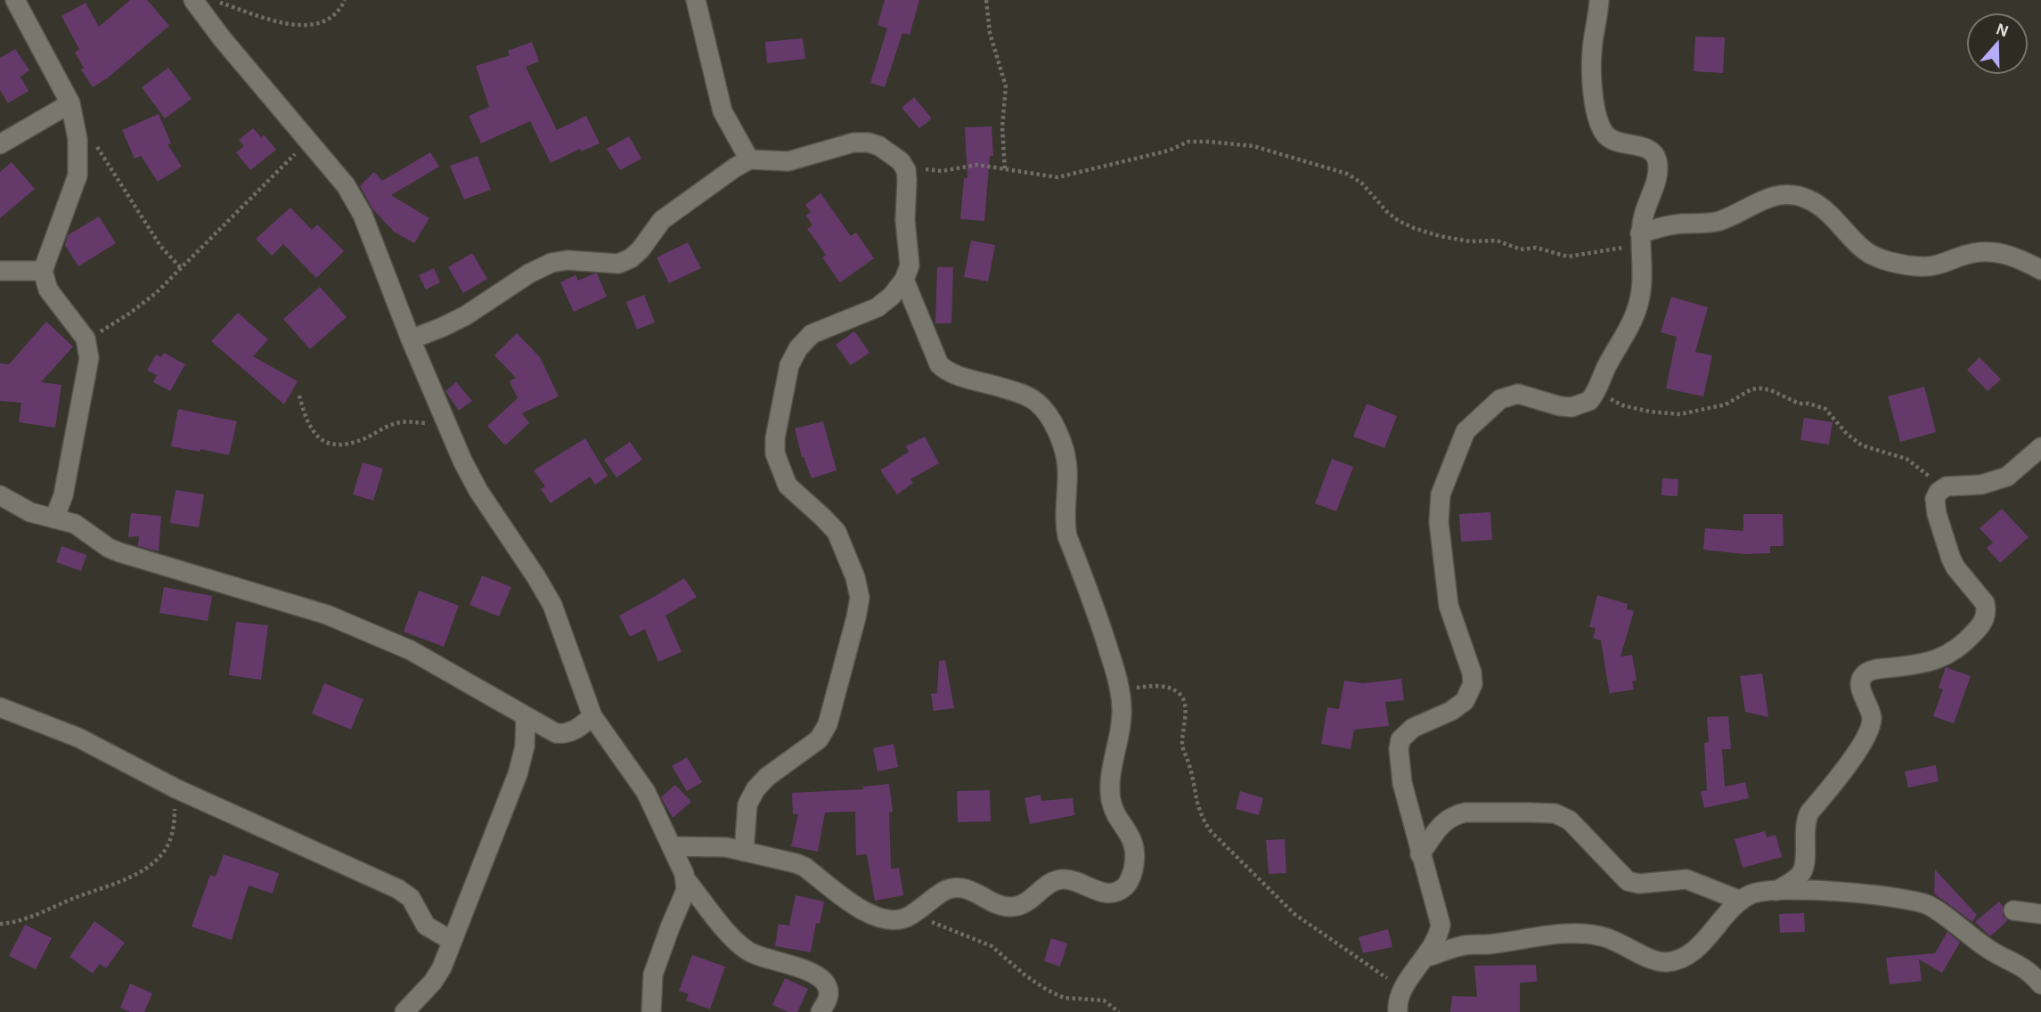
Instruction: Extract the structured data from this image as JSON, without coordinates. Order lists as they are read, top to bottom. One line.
{"north":"top"}
